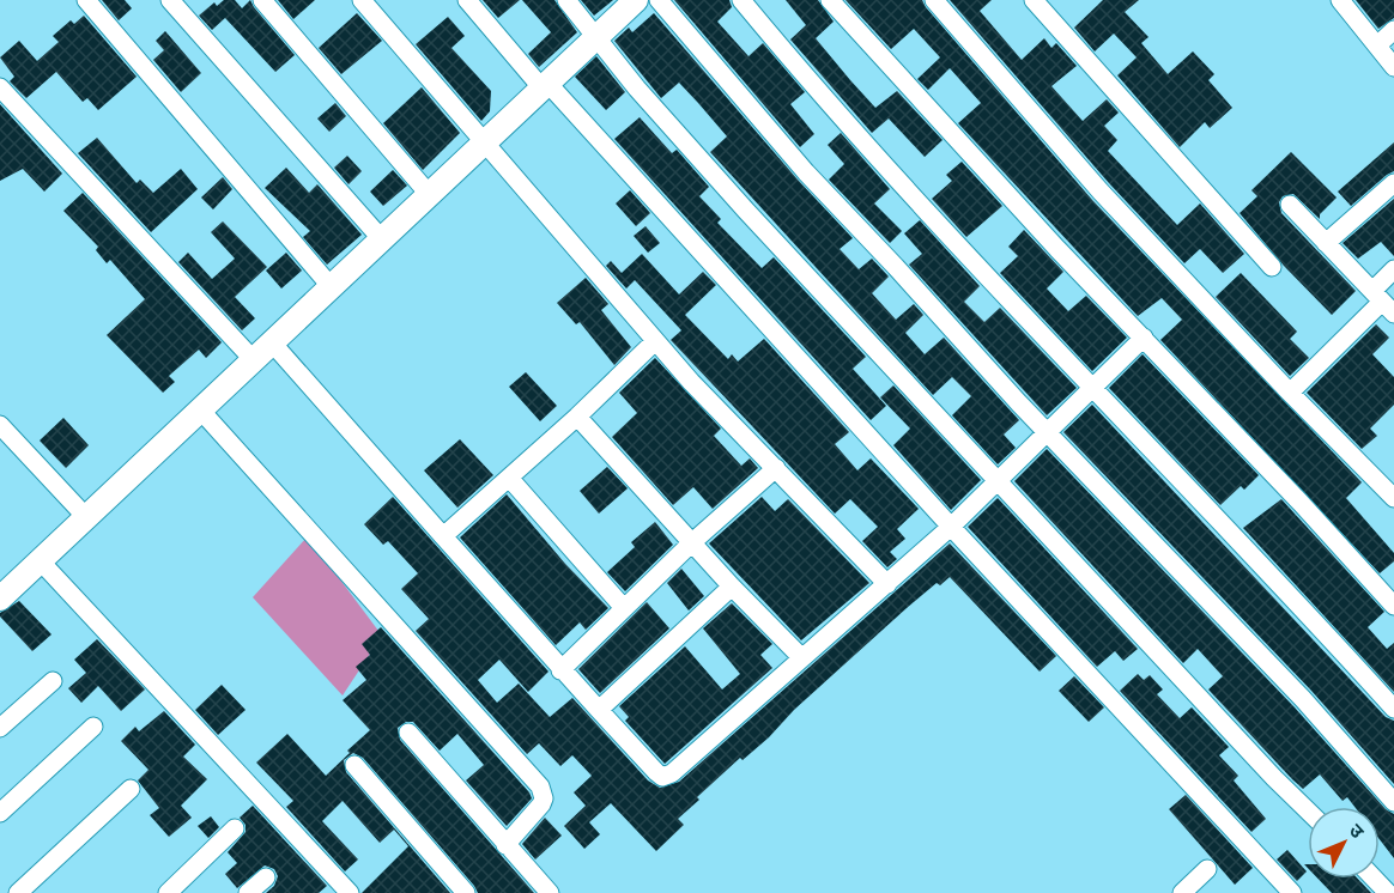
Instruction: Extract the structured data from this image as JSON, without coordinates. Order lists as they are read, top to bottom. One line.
{"north":"top right"}
